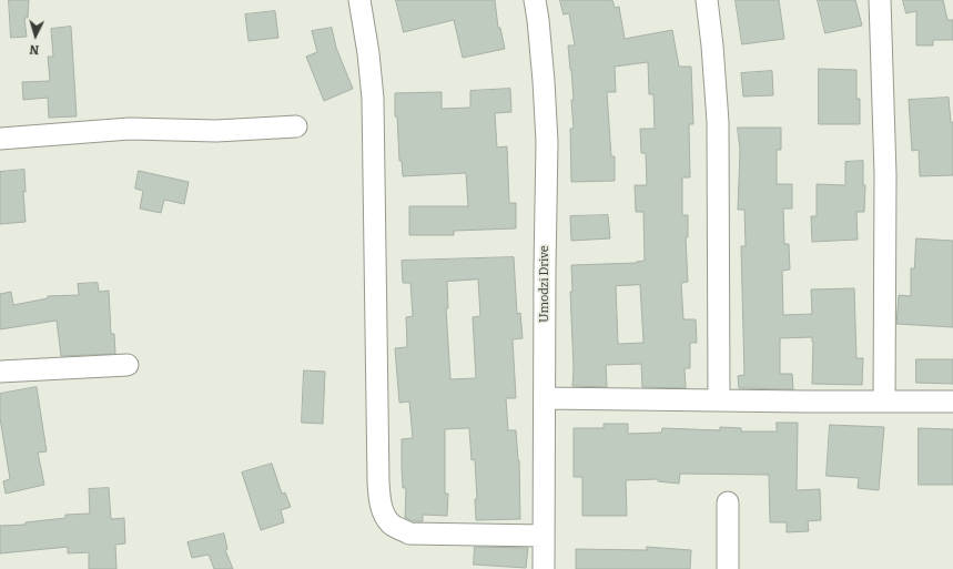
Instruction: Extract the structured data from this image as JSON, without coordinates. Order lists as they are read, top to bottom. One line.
{"streets":{"street":["Umodzi Drive"]},"north":"bottom"}
